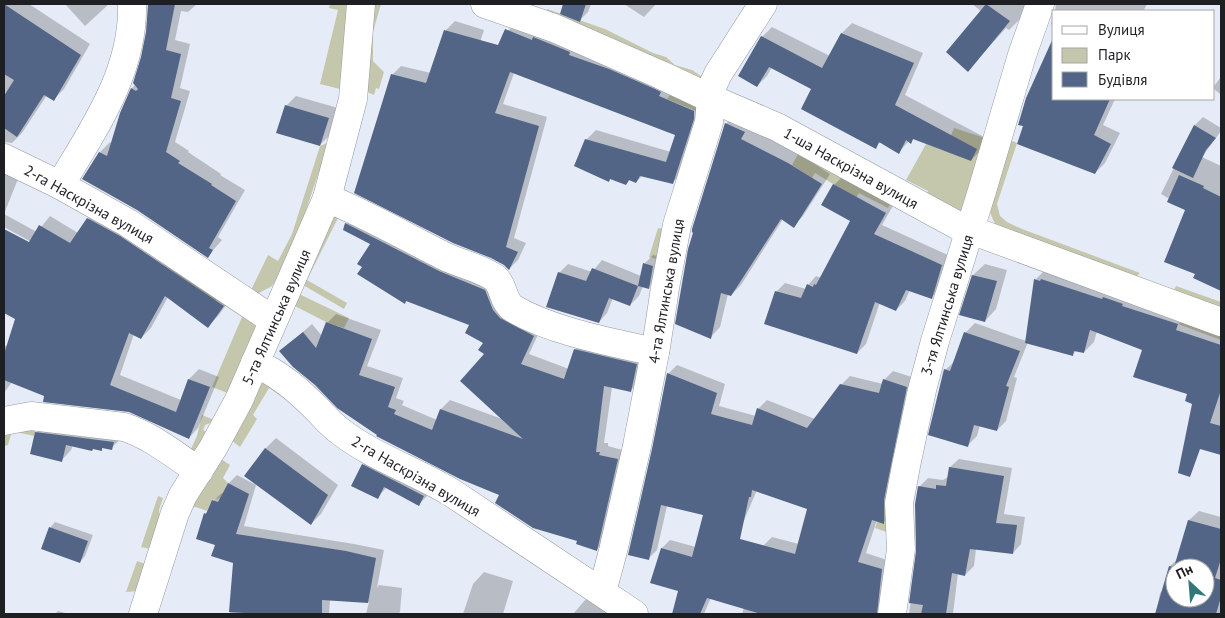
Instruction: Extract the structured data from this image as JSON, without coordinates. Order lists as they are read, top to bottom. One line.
{"streets":{"street":["1-ша Наскрізна вулиця","2-га Наскрізна вулиця","4-та Ялтинська вулиця","3-тя Ялтинська вулиця","5-та Ялтинська вулиця"]},"crossings":[["1-ша Наскрізна вулиця","4-та Ялтинська вулиця"],["1-ша Наскрізна вулиця","3-тя Ялтинська вулиця"],["2-га Наскрізна вулиця","4-та Ялтинська вулиця"],["2-га Наскрізна вулиця","5-та Ялтинська вулиця"]],"legend":["Вулиця","Парк","Будівля"],"north":"top left"}
